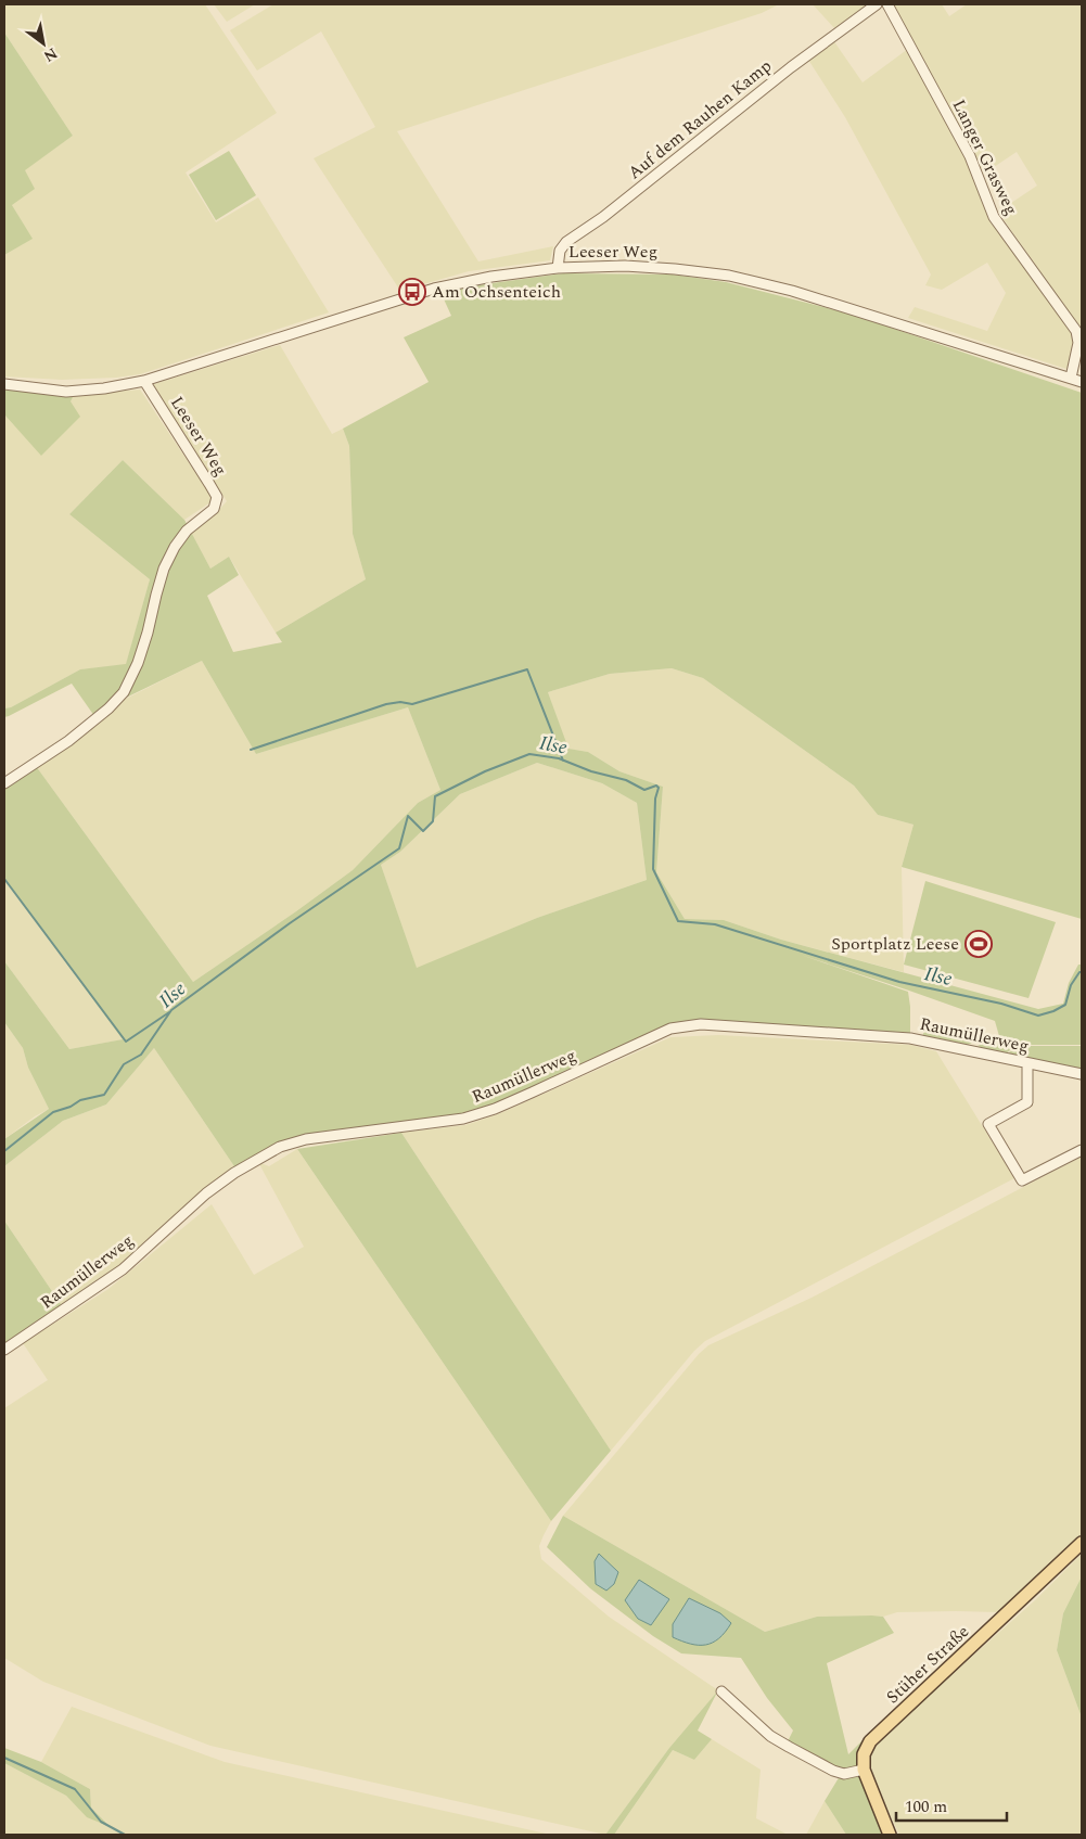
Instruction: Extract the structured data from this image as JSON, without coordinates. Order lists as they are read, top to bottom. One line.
{"streets":{"main road":["Stüher Straße"],"street":["Auf dem Rauhen Kamp","Langer Grasweg","Leeser Weg","Raumüllerweg"]},"crossings":[["Auf dem Rauhen Kamp","Leeser Weg"],["Langer Grasweg","Leeser Weg"]],"water":["Ilse"],"places":{"bus stop":["Am Ochsenteich"],"sports":["Sportplatz Leese"]},"scale_bar":"100 m","north":"bottom right"}
